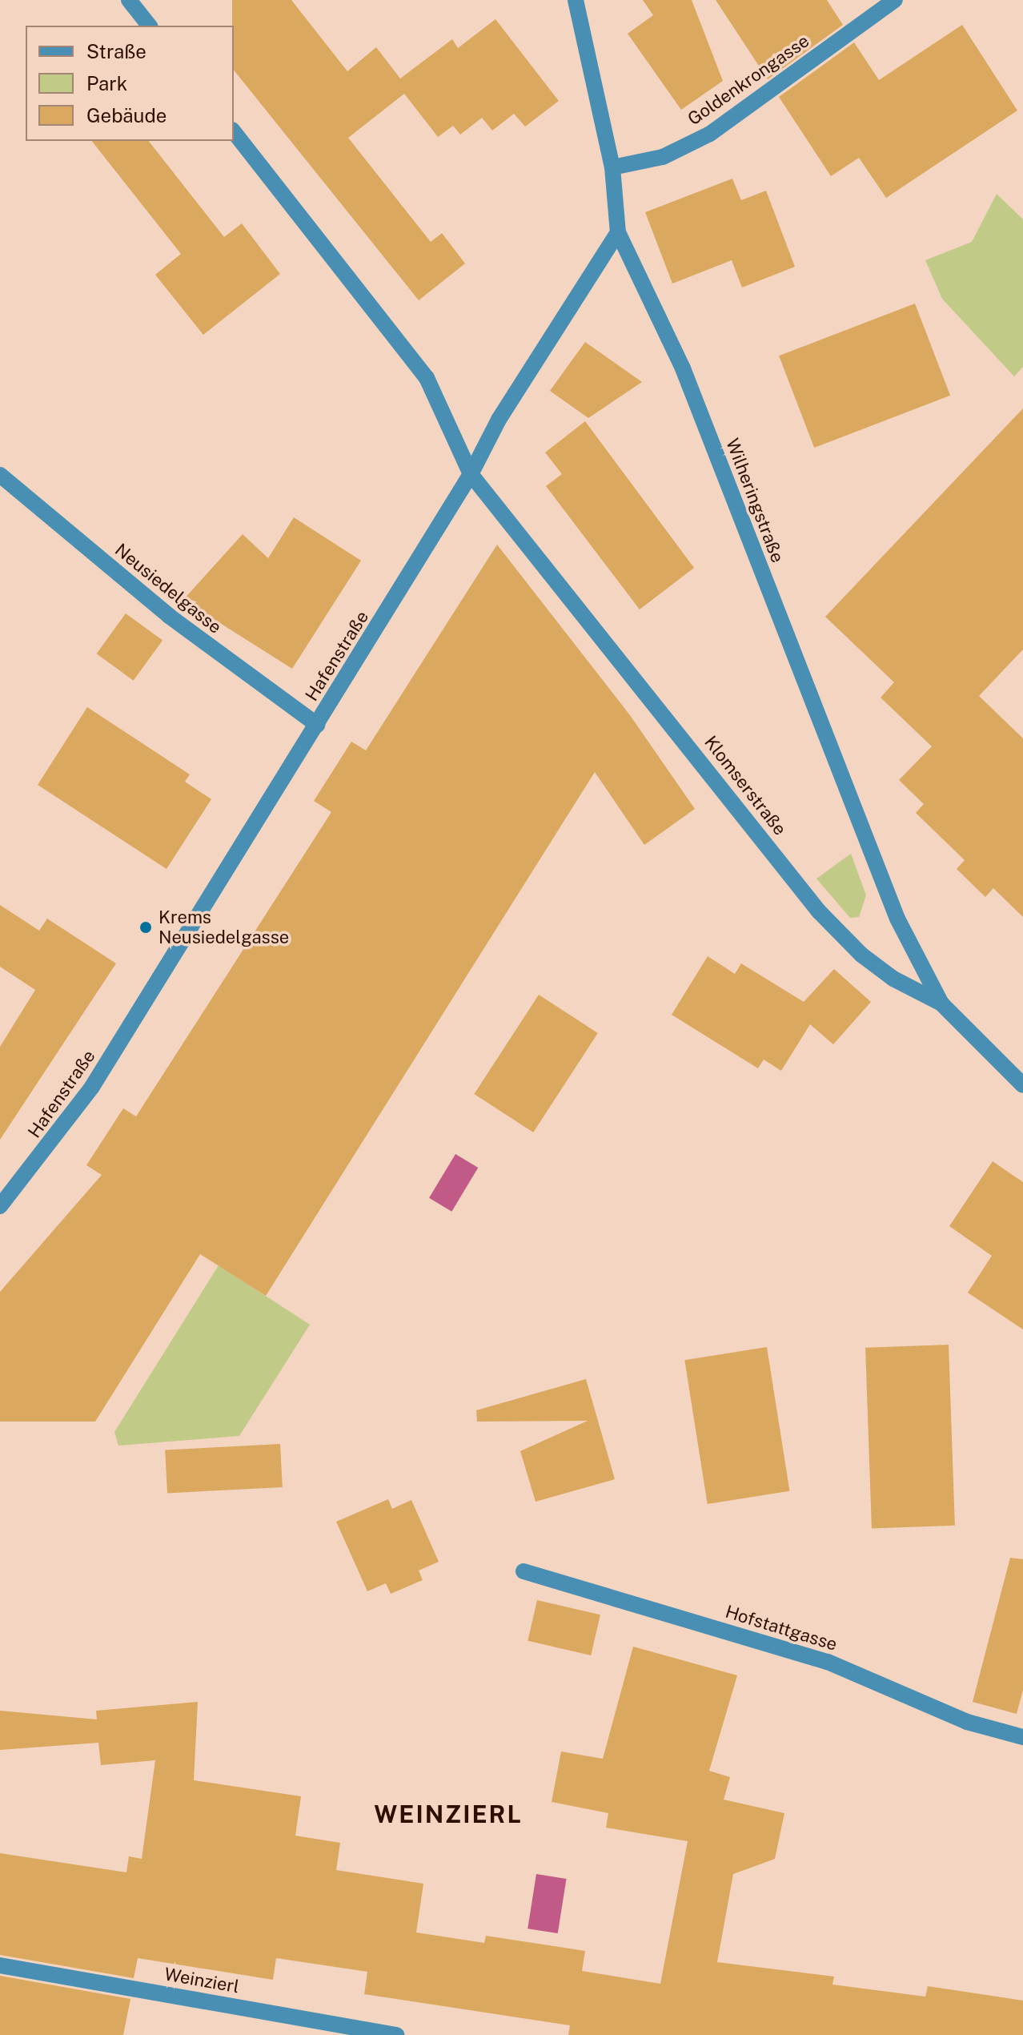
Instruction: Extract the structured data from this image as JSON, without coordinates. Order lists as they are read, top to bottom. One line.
{"streets":{"street":["Goldenkrongasse","Wilheringstraße","Neusiedelgasse","Hafenstraße","Klomserstraße","Hofstattgasse","Weinzierl"]},"crossings":[["Goldenkrongasse","Wilheringstraße"],["Wilheringstraße","Klomserstraße"],["Neusiedelgasse","Hafenstraße"],["Hafenstraße","Klomserstraße"]],"districts":["WEINZIERL"],"places":["Krems Neusiedelgasse"],"legend":["Straße","Park","Gebäude"]}
